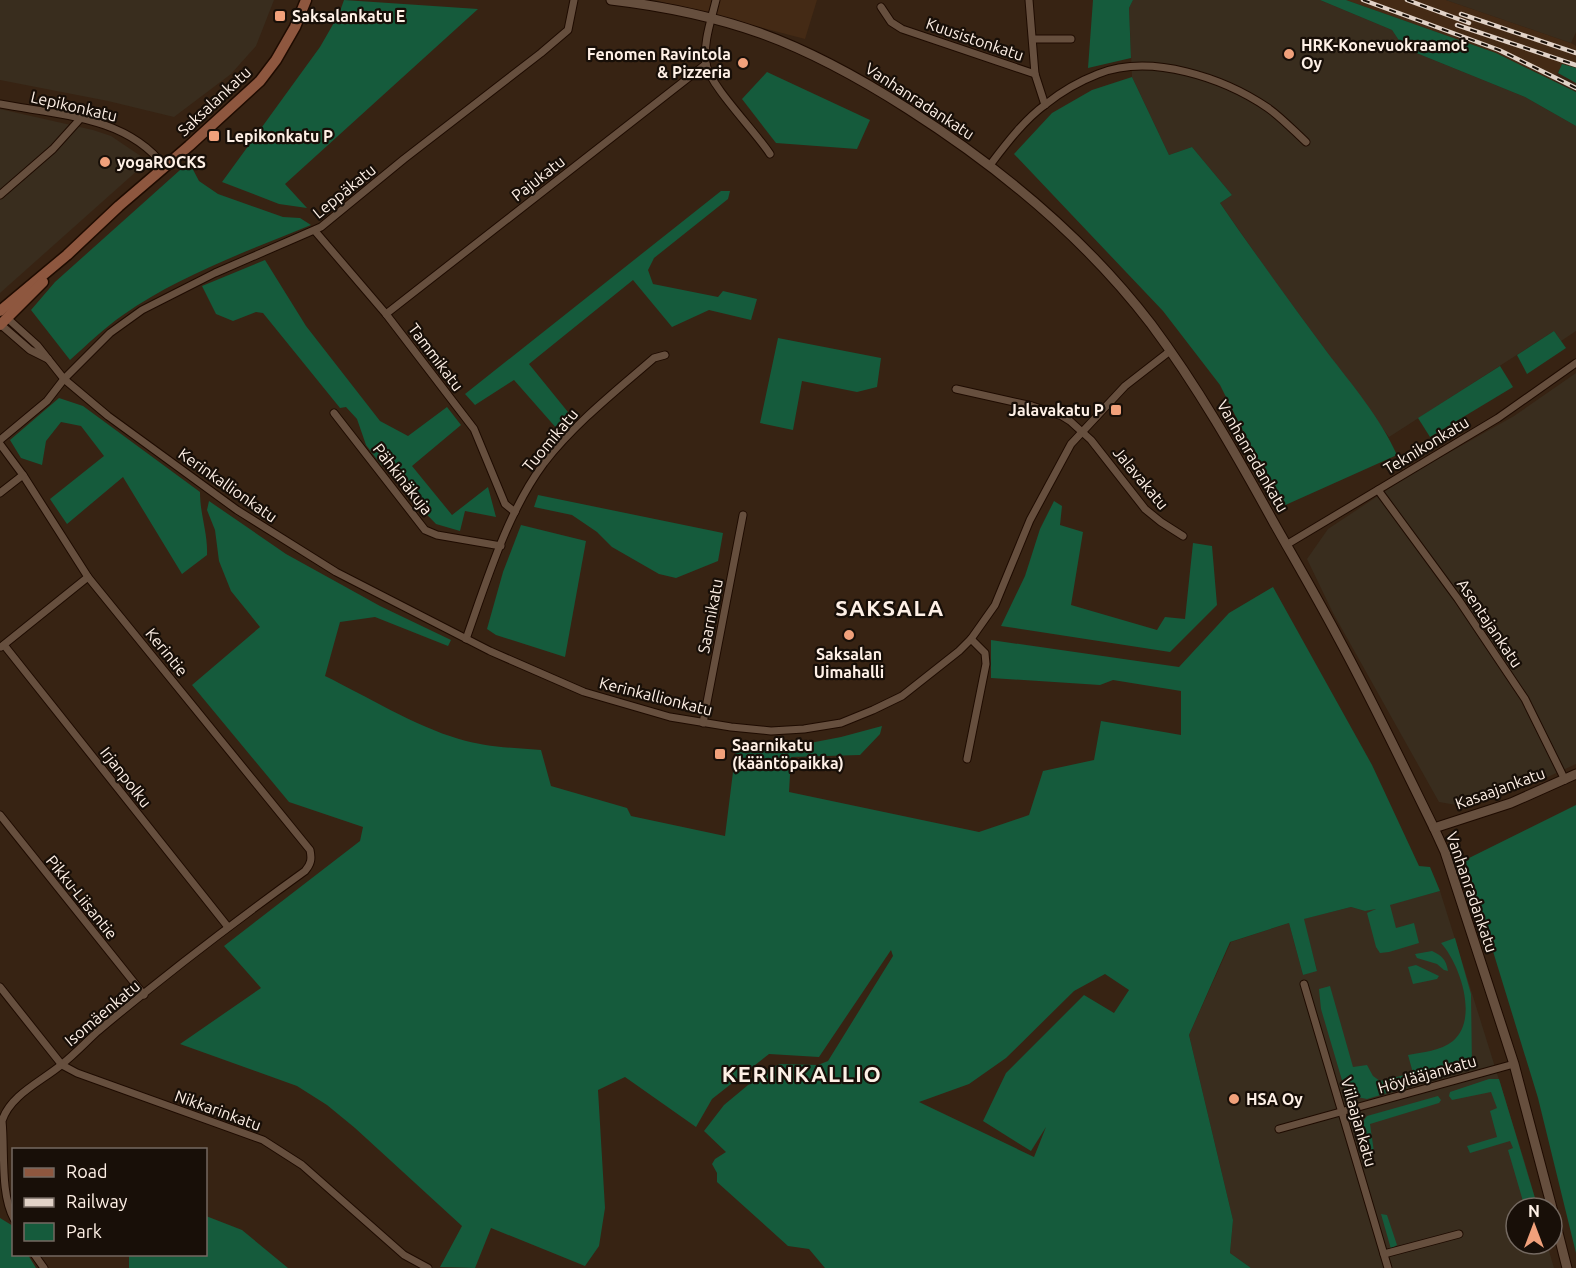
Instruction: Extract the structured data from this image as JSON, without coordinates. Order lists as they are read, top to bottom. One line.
{"streets":{"main road":["Saksalankatu"],"street":["Kuusistonkatu","Vanhanradankatu","Lepikonkatu","Pajukatu","Leppäkatu","Tammikatu","Tuomikatu","Teknikonkatu","Jalavakatu","Pähkinäkuja","Kerinkallionkatu","Saarnikatu","Asentajankatu","Kerintie","Irjanpolku","Kasaajankatu","Pikku-Liisantie","Isomäenkatu","Höylääjankatu","Nikkarinkatu","Viilaajankatu"]},"crossings":[["Saksalankatu","Lepikonkatu"],["Saksalankatu","Kerinkallionkatu"],["Vanhanradankatu","Teknikonkatu"],["Vanhanradankatu","Kerinkallionkatu"],["Vanhanradankatu","Kasaajankatu"],["Vanhanradankatu","Höylääjankatu"],["Pajukatu","Tammikatu"],["Leppäkatu","Tammikatu"],["Leppäkatu","Kerinkallionkatu"],["Leppäkatu","Kerintie"],["Tammikatu","Tuomikatu"],["Tuomikatu","Pähkinäkuja"],["Tuomikatu","Kerinkallionkatu"],["Teknikonkatu","Asentajankatu"],["Jalavakatu","Kerinkallionkatu"],["Kerinkallionkatu","Saarnikatu"],["Kerinkallionkatu","Kerintie"],["Asentajankatu","Kasaajankatu"],["Kerintie","Isomäenkatu"],["Irjanpolku","Isomäenkatu"],["Pikku-Liisantie","Isomäenkatu"],["Isomäenkatu","Nikkarinkatu"],["Höylääjankatu","Viilaajankatu"]],"districts":["SAKSALA","KERINKALLIO"],"places":{"transit":["Saksalankatu E","Lepikonkatu P","Jalavakatu P","Saarnikatu (kääntöpaikka)"],"other":["HRK-Konevuokraamot Oy","Fenomen Ravintola & Pizzeria","yogaROCKS","Saksalan Uimahalli","HSA Oy"]},"legend":["Road","Railway","Park"],"north":"top"}
